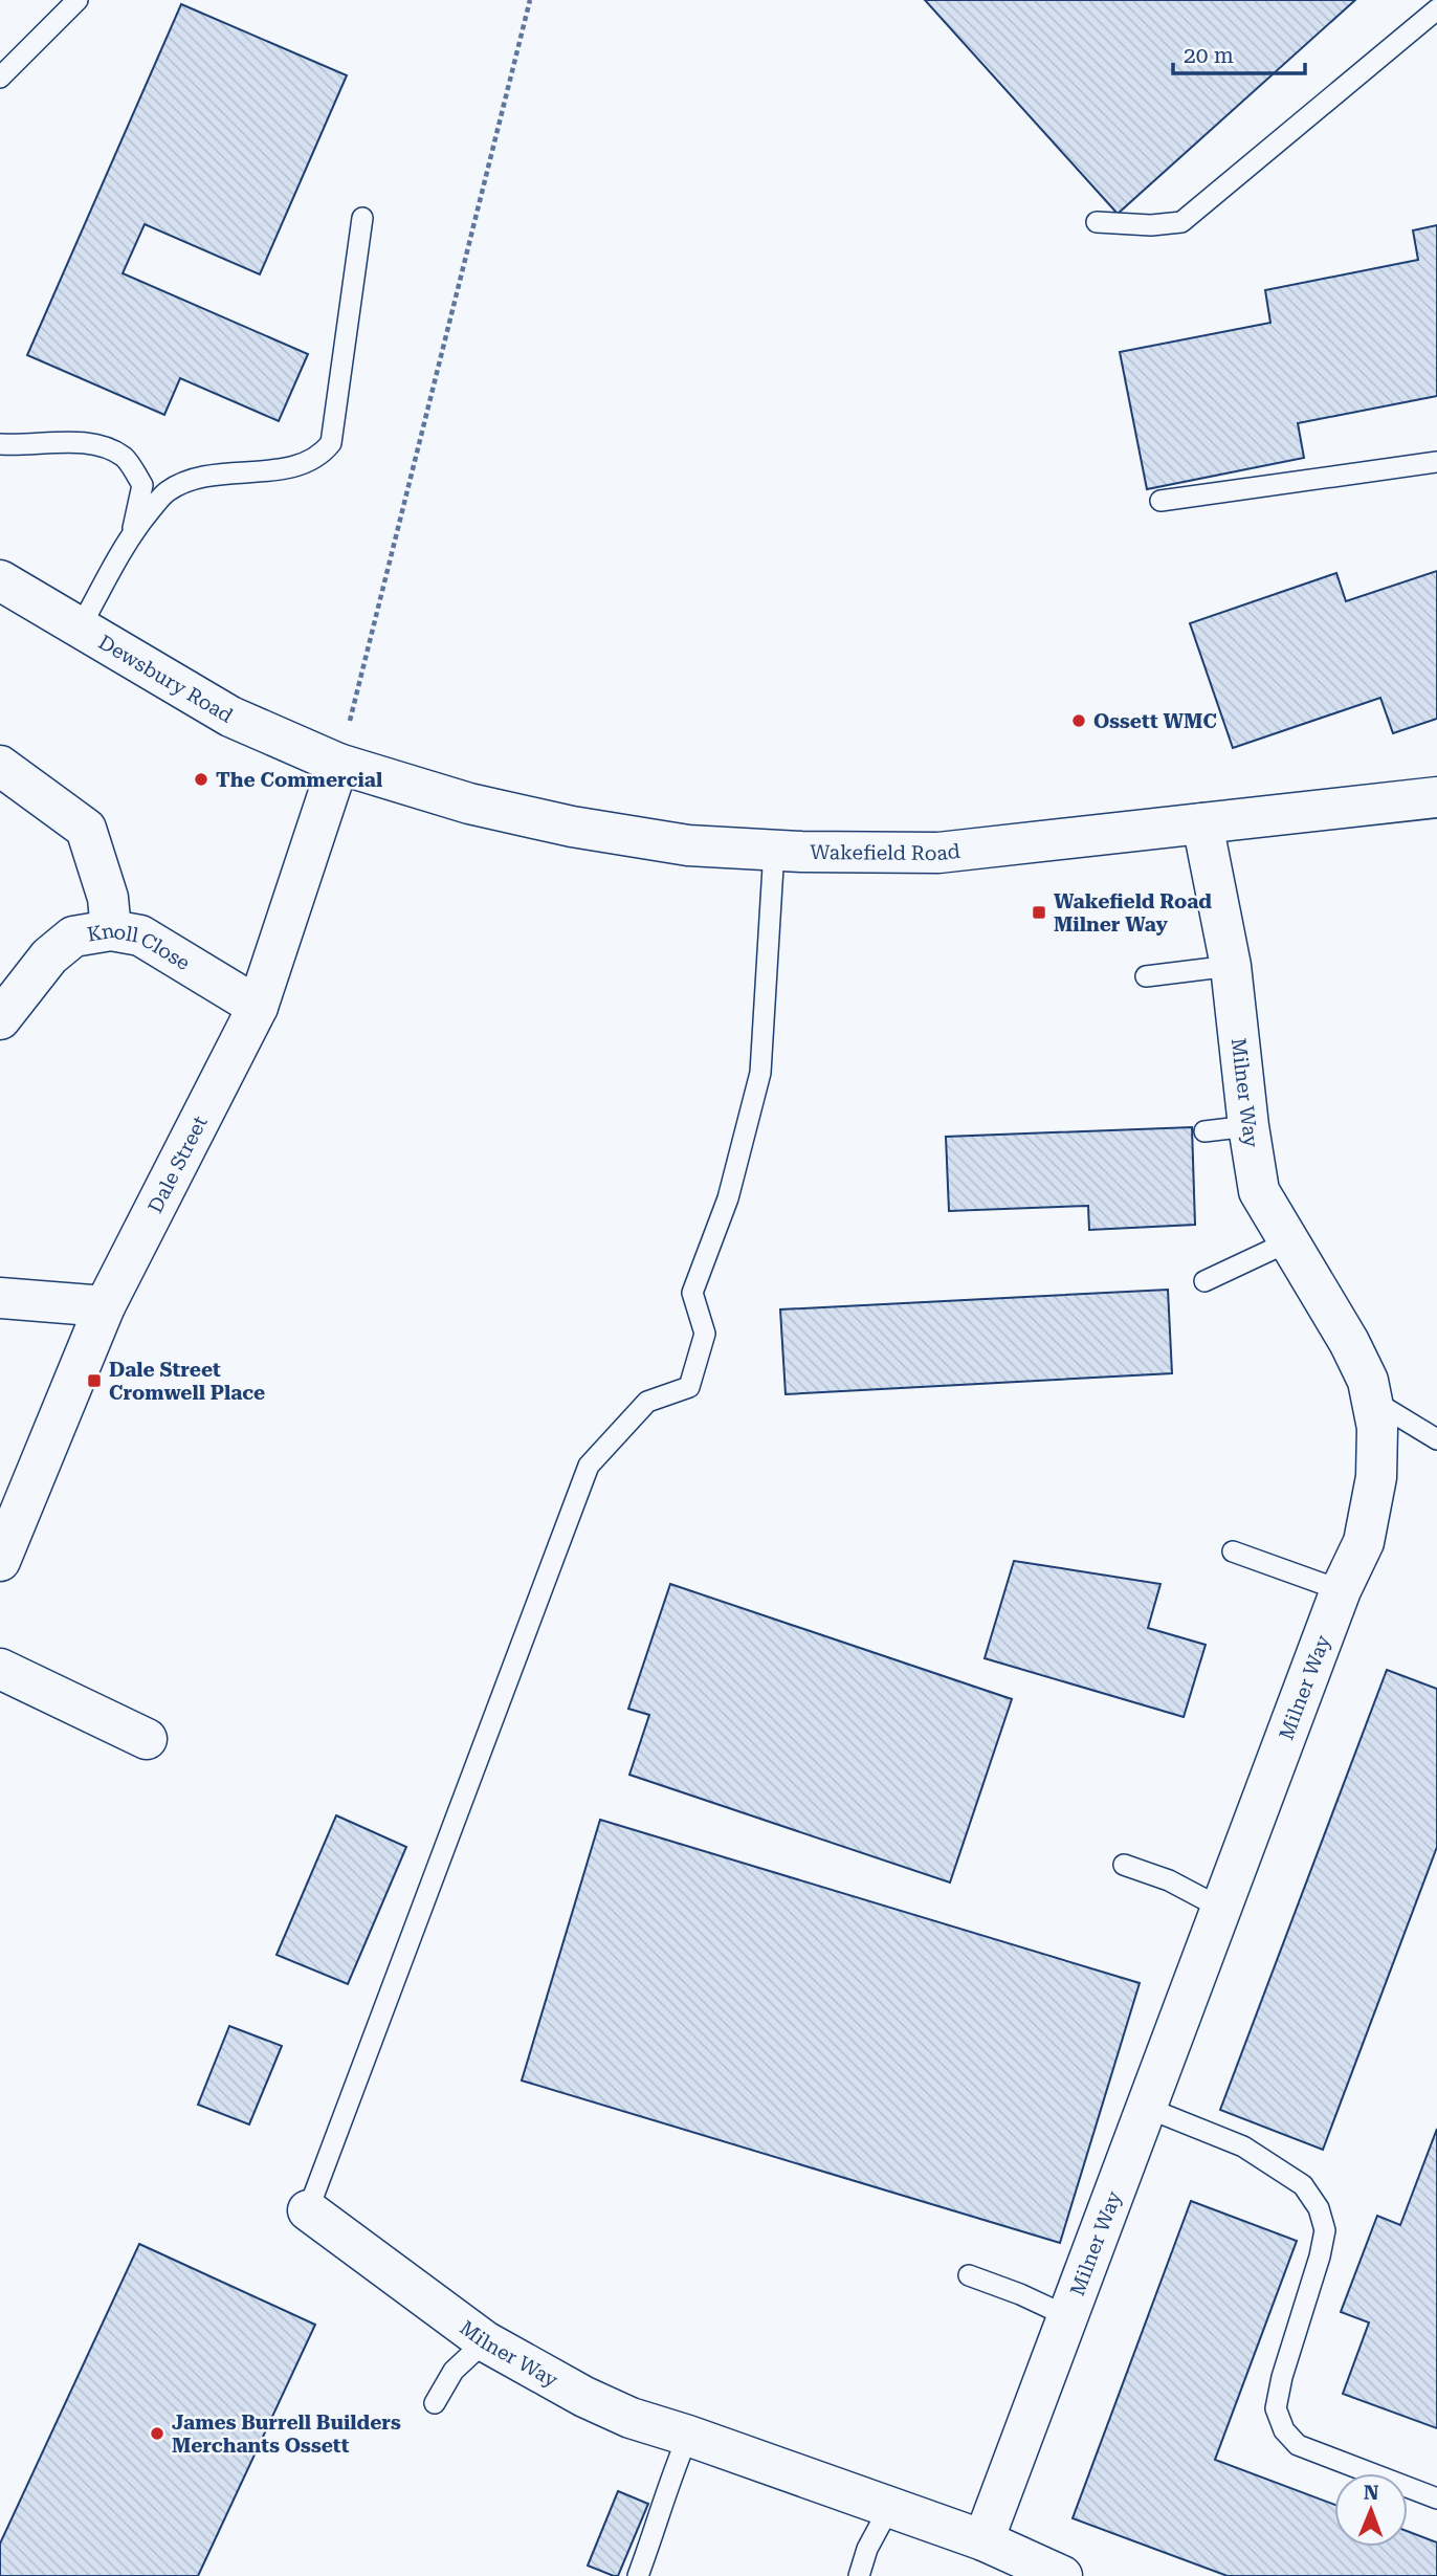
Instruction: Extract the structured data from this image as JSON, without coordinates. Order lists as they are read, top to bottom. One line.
{"streets":{"street":["Dewsbury Road","Wakefield Road","Knoll Close","Milner Way","Dale Street"]},"crossings":[["Dewsbury Road","Wakefield Road"],["Dewsbury Road","Dale Street"],["Wakefield Road","Milner Way"],["Wakefield Road","Dale Street"],["Knoll Close","Dale Street"]],"places":{"other":["Ossett WMC","The Commercial","James Burrell Builders Merchants Ossett"],"transit":["Wakefield Road Milner Way","Dale Street Cromwell Place"]},"scale_bar":"20 m","north":"top"}
